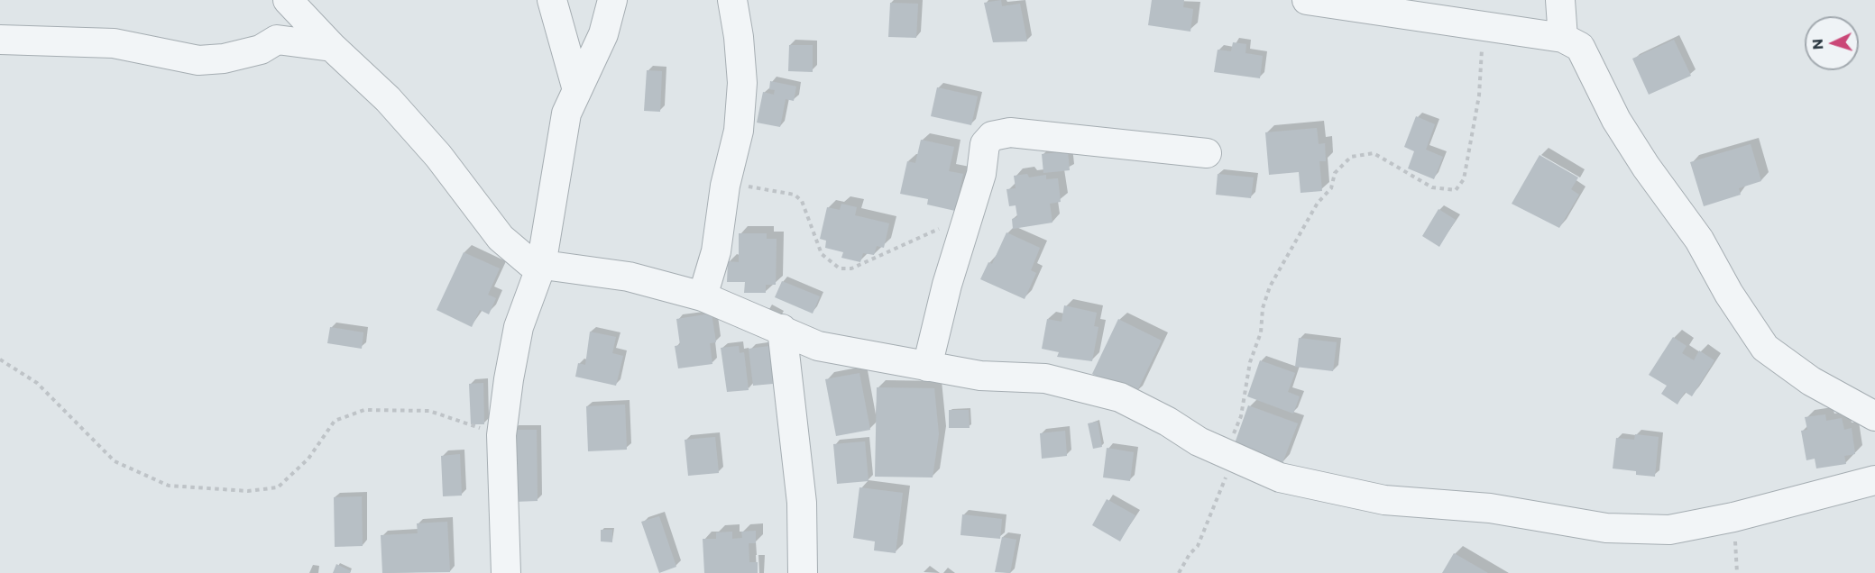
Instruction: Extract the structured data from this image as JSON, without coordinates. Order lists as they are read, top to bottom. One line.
{"north":"left"}
